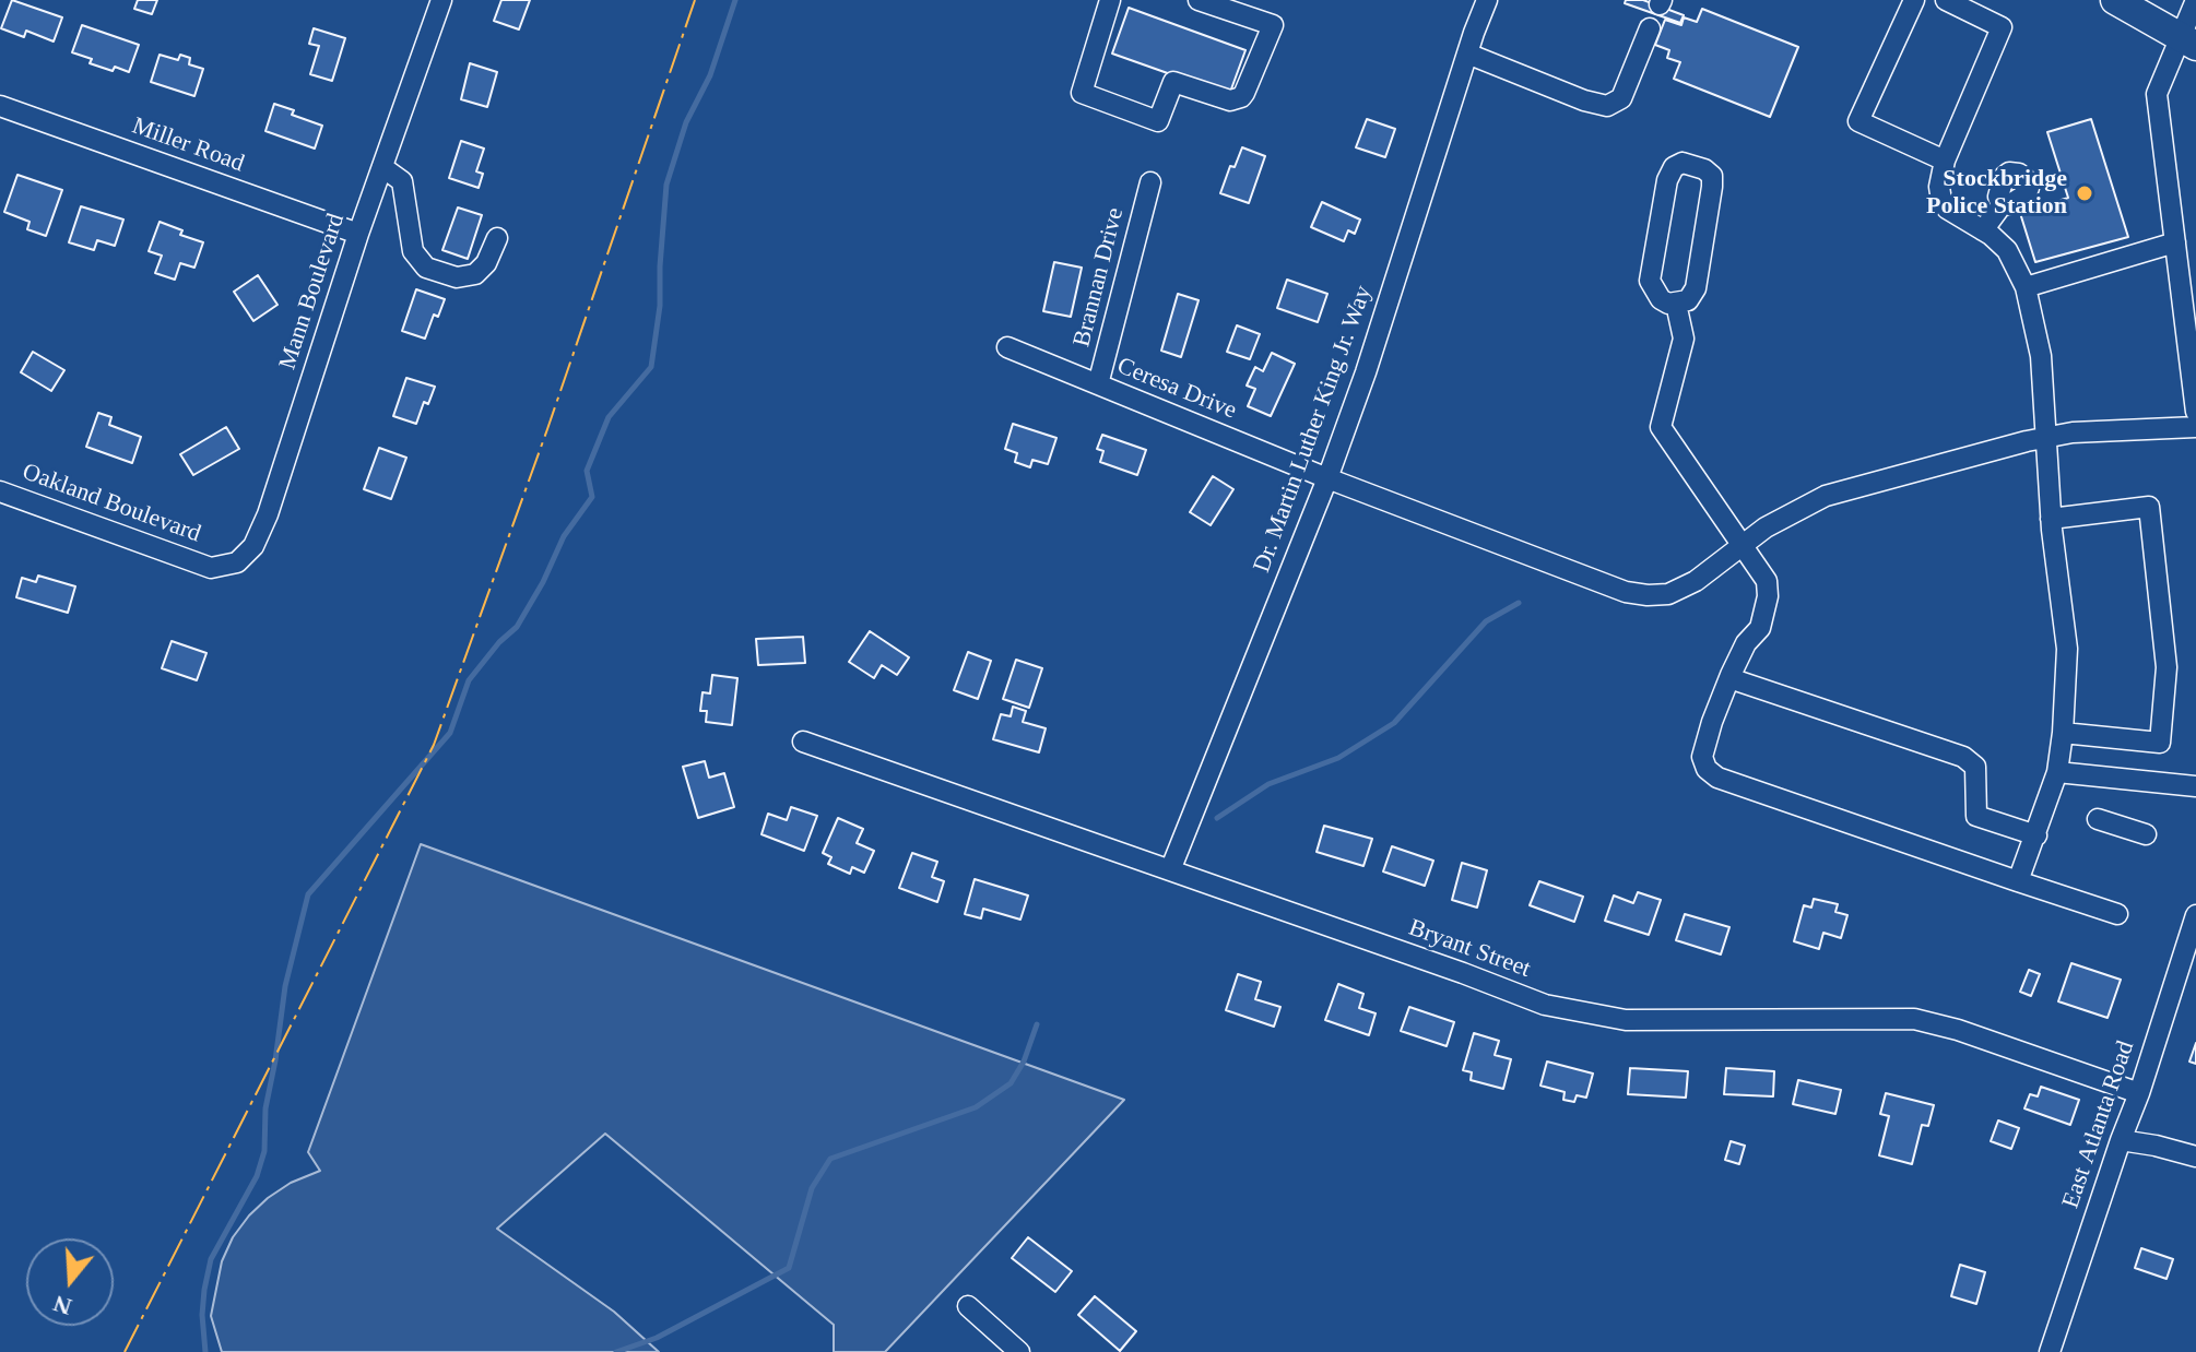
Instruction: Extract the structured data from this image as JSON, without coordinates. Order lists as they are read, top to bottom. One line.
{"streets":{"street":["Miller Road","Brannan Drive","Mann Boulevard","Ceresa Drive","Dr. Martin Luther King Jr. Way","Oakland Boulevard","Bryant Street","East Atlanta Road"]},"crossings":[["Miller Road","Mann Boulevard"],["Brannan Drive","Ceresa Drive"],["Mann Boulevard","Oakland Boulevard"],["Ceresa Drive","Dr. Martin Luther King Jr. Way"],["Dr. Martin Luther King Jr. Way","Bryant Street"],["Bryant Street","East Atlanta Road"]],"places":["Stockbridge Police Station"],"north":"bottom"}
